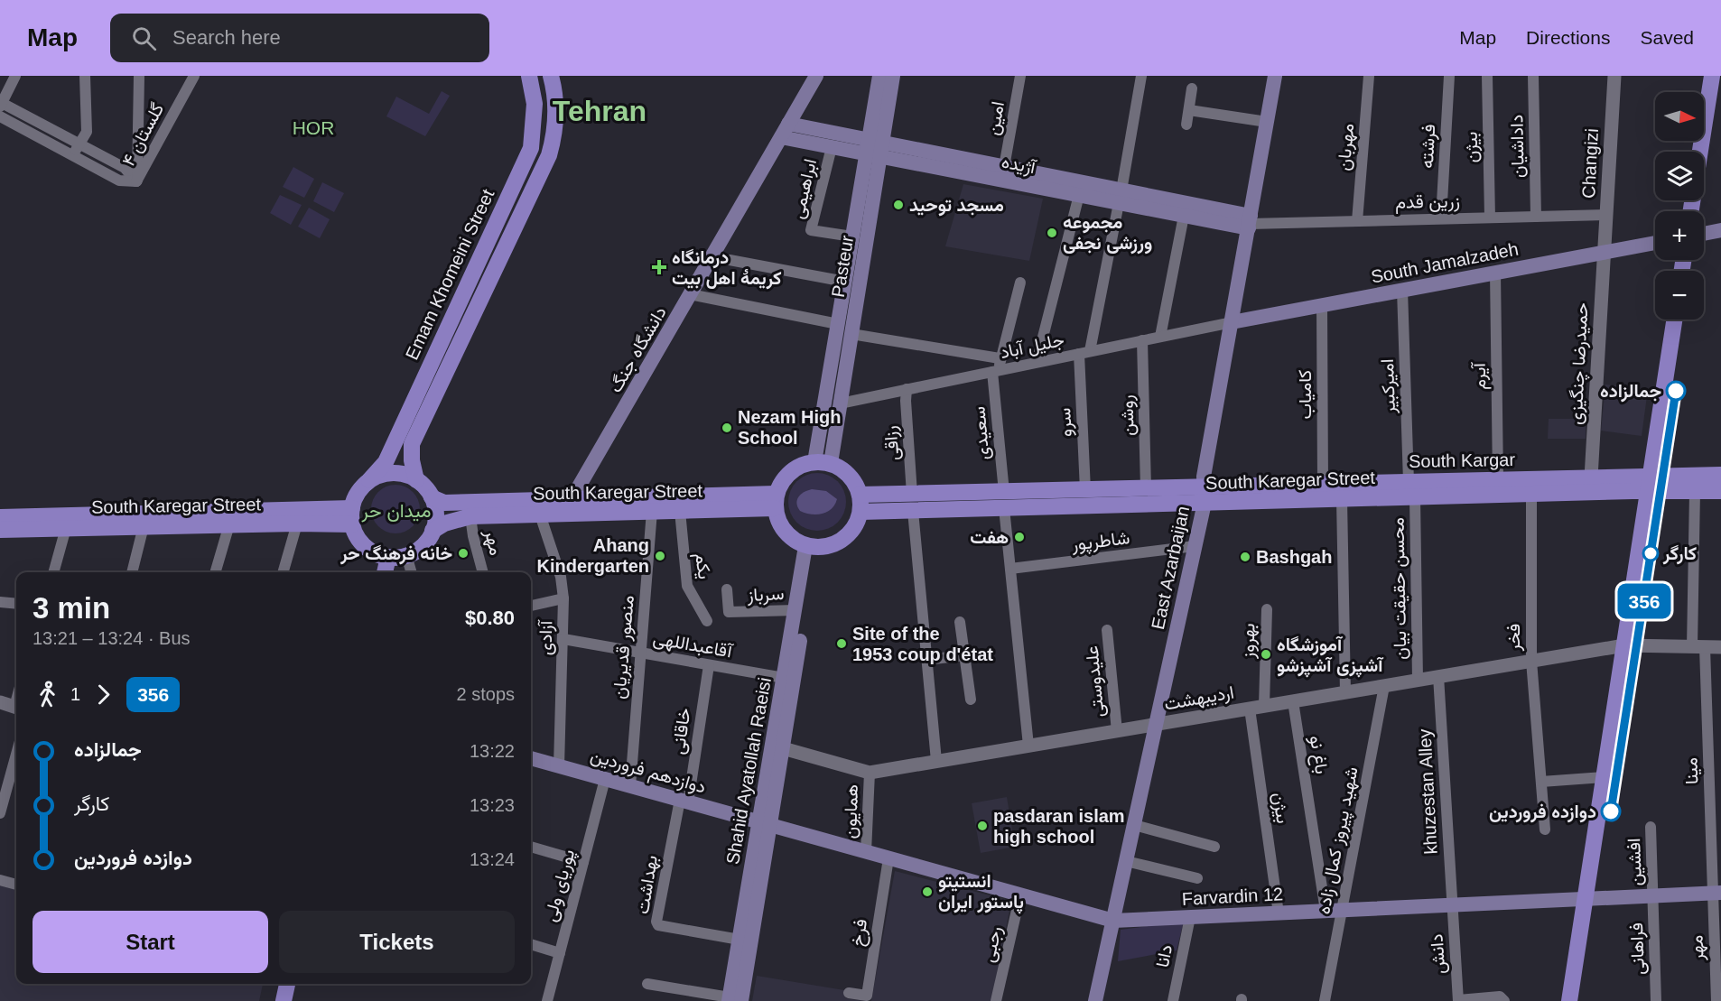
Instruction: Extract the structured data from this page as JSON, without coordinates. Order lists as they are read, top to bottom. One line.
{"streets":{"main road":["آژیده","South Jamalzadeh","Pasteur","Emam Khomeini Street","دانشگاه جنگ","South Kargar","South Karegar Street","East Azarbaijan","دوازدهم فروردین","Shahid Ayatollah Raeisi","Farvardin 12"],"street":["امین","گلستان ۴","فرشته","داداشیان","مهربان","بیژن","Changizi","ابراهیمی","زرین قدم","جلیل آباد","حمیدرضا چنگیزی","آیرم","امیرکبیر","کامیاب","روشن","سرو","سعیدی","رزاقی","شاطرپور","مهر","یکم","محسن حقیقت بیان","سرباز","فخر","آزادی","بهروز","آقاعبداللهی","منصور قدیریان","علیدوستی","اردیبهشت","خاقانی","باغ نو","مینا","khuzestan Alley","همایون","شهید پیروز کمال زاده","افشین","بهداشت","پوریای ولی","فرخ","رجبی","فراهانی","دانش","دانا"]},"crossings":[["امین","آژیده"],["فرشته","زرین قدم"],["داداشیان","زرین قدم"],["مهربان","زرین قدم"],["بیژن","زرین قدم"],["بیژن","اردیبهشت"],["بیژن","Farvardin 12"],["Changizi","زرین قدم"],["Changizi","South Jamalzadeh"],["Changizi","حمیدرضا چنگیزی"],["آژیده","ابراهیمی"],["آژیده","زرین قدم"],["آژیده","Pasteur"],["آژیده","دانشگاه جنگ"],["آژیده","سرو"],["آژیده","East Azarbaijan"],["ابراهیمی","Pasteur"],["زرین قدم","East Azarbaijan"],["South Jamalzadeh","جلیل آباد"],["South Jamalzadeh","حمیدرضا چنگیزی"],["South Jamalzadeh","آیرم"],["South Jamalzadeh","امیرکبیر"],["South Jamalzadeh","کامیاب"],["South Jamalzadeh","East Azarbaijan"],["Pasteur","جلیل آباد"],["Pasteur","South Karegar Street"],["Pasteur","Shahid Ayatollah Raeisi"],["Emam Khomeini Street","South Karegar Street"],["جلیل آباد","روشن"],["جلیل آباد","سرو"],["جلیل آباد","سعیدی"],["جلیل آباد","رزاقی"],["جلیل آباد","East Azarbaijan"],["دانشگاه جنگ","South Karegar Street"],["حمیدرضا چنگیزی","South Kargar"],["آیرم","South Kargar"],["امیرکبیر","South Kargar"],["امیرکبیر","South Karegar Street"],["امیرکبیر","محسن حقیقت بیان"],["کامیاب","South Kargar"],["روشن","South Karegar Street"],["سرو","South Karegar Street"],["سعیدی","South Karegar Street"],["سعیدی","شاطرپور"],["سعیدی","اردیبهشت"],["رزاقی","South Karegar Street"],["رزاقی","اردیبهشت"],["South Kargar","South Karegar Street"],["South Kargar","East Azarbaijan"],["South Kargar","محسن حقیقت بیان"],["South Karegar Street","مهر"],["South Karegar Street","یکم"],["South Karegar Street","East Azarbaijan"],["South Karegar Street","محسن حقیقت بیان"],["South Karegar Street","فخر"],["South Karegar Street","آزادی"],["South Karegar Street","منصور قدیریان"],["South Karegar Street","Shahid Ayatollah Raeisi"],["South Karegar Street","مینا"],["شاطرپور","East Azarbaijan"],["مهر","مینا"],["مهر","Farvardin 12"],["East Azarbaijan","اردیبهشت"],["East Azarbaijan","Farvardin 12"],["محسن حقیقت بیان","اردیبهشت"],["سرباز","Shahid Ayatollah Raeisi"],["فخر","اردیبهشت"],["آزادی","آقاعبداللهی"],["آزادی","دوازدهم فروردین"],["بهروز","اردیبهشت"],["آقاعبداللهی","منصور قدیریان"],["آقاعبداللهی","خاقانی"],["آقاعبداللهی","Shahid Ayatollah Raeisi"],["منصور قدیریان","دوازدهم فروردین"],["علیدوستی","اردیبهشت"],["اردیبهشت","باغ نو"],["اردیبهشت","Shahid Ayatollah Raeisi"],["اردیبهشت","مینا"],["اردیبهشت","khuzestan Alley"],["اردیبهشت","همایون"],["اردیبهشت","شهید پیروز کمال زاده"],["خاقانی","دوازدهم فروردین"],["خاقانی","بهداشت"],["باغ نو","Farvardin 12"],["دوازدهم فروردین","Shahid Ayatollah Raeisi"],["دوازدهم فروردین","بهداشت"],["دوازدهم فروردین","پوریای ولی"],["دوازدهم فروردین","Farvardin 12"],["Shahid Ayatollah Raeisi","بهداشت"],["Shahid Ayatollah Raeisi","Farvardin 12"],["مینا","Farvardin 12"],["khuzestan Alley","Farvardin 12"],["khuzestan Alley","دانش"],["همایون","Farvardin 12"],["شهید پیروز کمال زاده","Farvardin 12"],["افشین","Farvardin 12"],["افشین","فراهانی"],["Farvardin 12","فرخ"],["Farvardin 12","رجبی"],["Farvardin 12","فراهانی"],["Farvardin 12","دانش"],["Farvardin 12","دانا"]],"districts":["Tehran","HOR","میدان حر"],"places":{"other":["مسجد توحید","مجموعه ورزشی نجفی","جمالزاده","Nezam High School","هفت","خانه فرهنگ حر","کارگر","Ahang Kindergarten","Bashgah","Site of the 1953 coup d'état","آموزشگاه آشپزی آشپزشو","دوازده فروردین","pasdaran islam high school","انستیتو پاستور ایران"],"health":["درمانگاه کریمهٔ اهل بیت"]},"lines":["bus line 356"],"north":"right","page":{"header":"Map","search":"Search here","nav":["Map","Directions","Saved"],"on_map":"356","map_buttons":["+","−"],"heading":["3 min","13:21 – 13:24 · Bus","$0.80"],"legs":["1","356","2 stops"],"list":[{"name":"جمالزاده","value":"13:22"},{"name":"کارگر","value":"13:23"},{"name":"دوازده فروردین","value":"13:24"}],"buttons":["Start","Tickets"]}}
